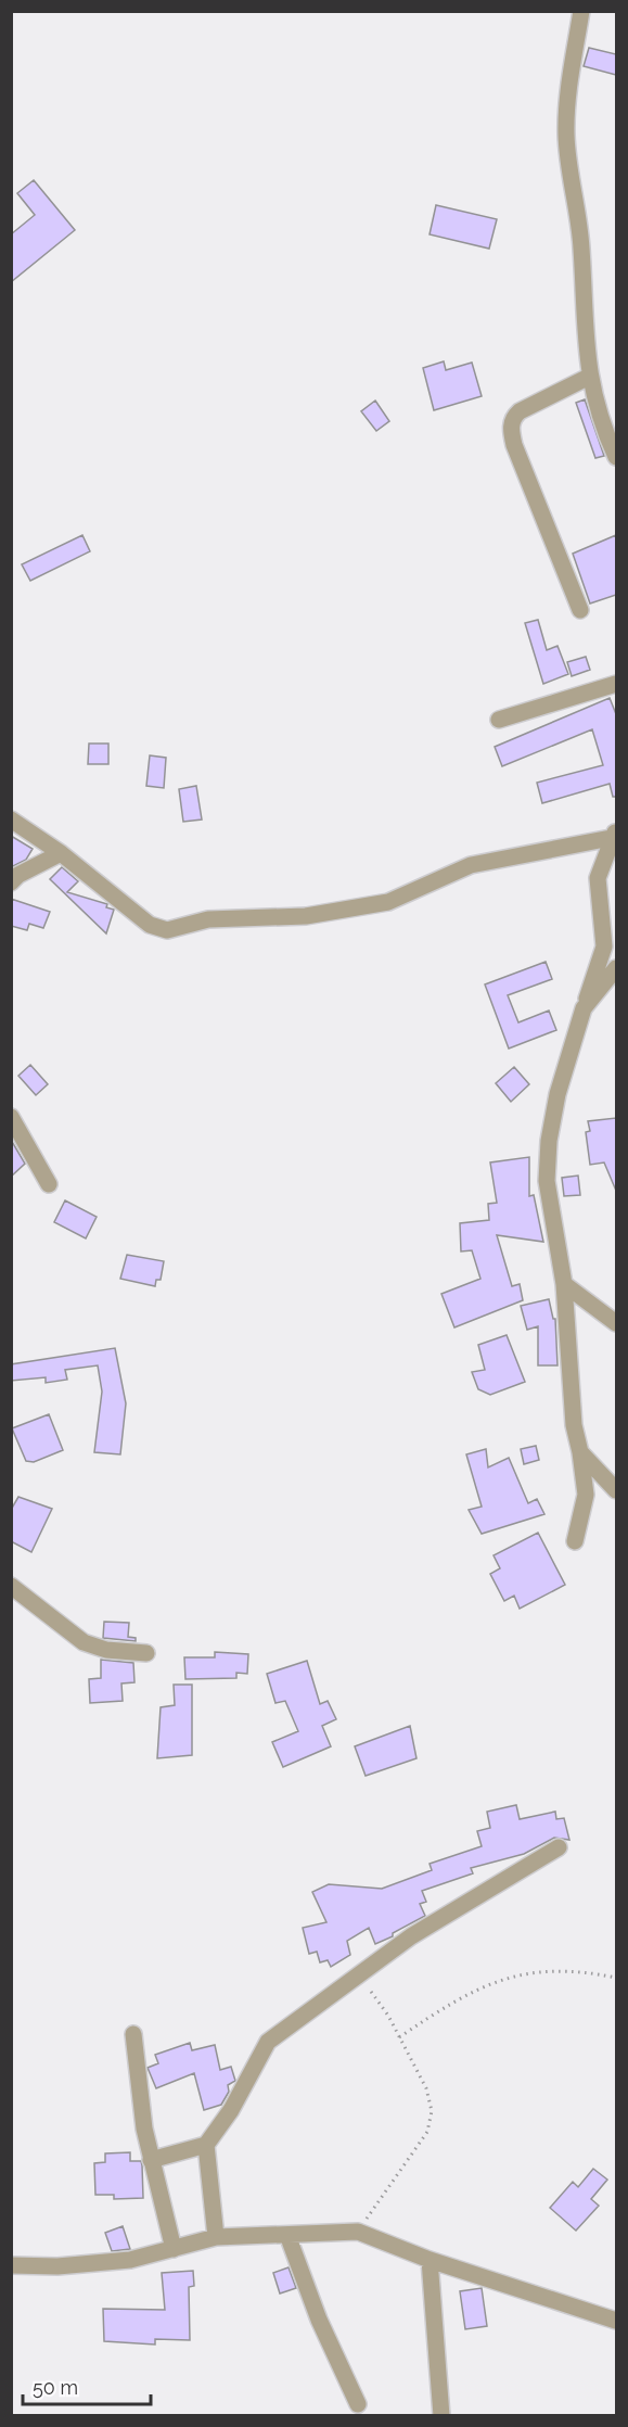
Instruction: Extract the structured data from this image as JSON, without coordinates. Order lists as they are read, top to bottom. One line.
{"scale_bar":"50 m"}
